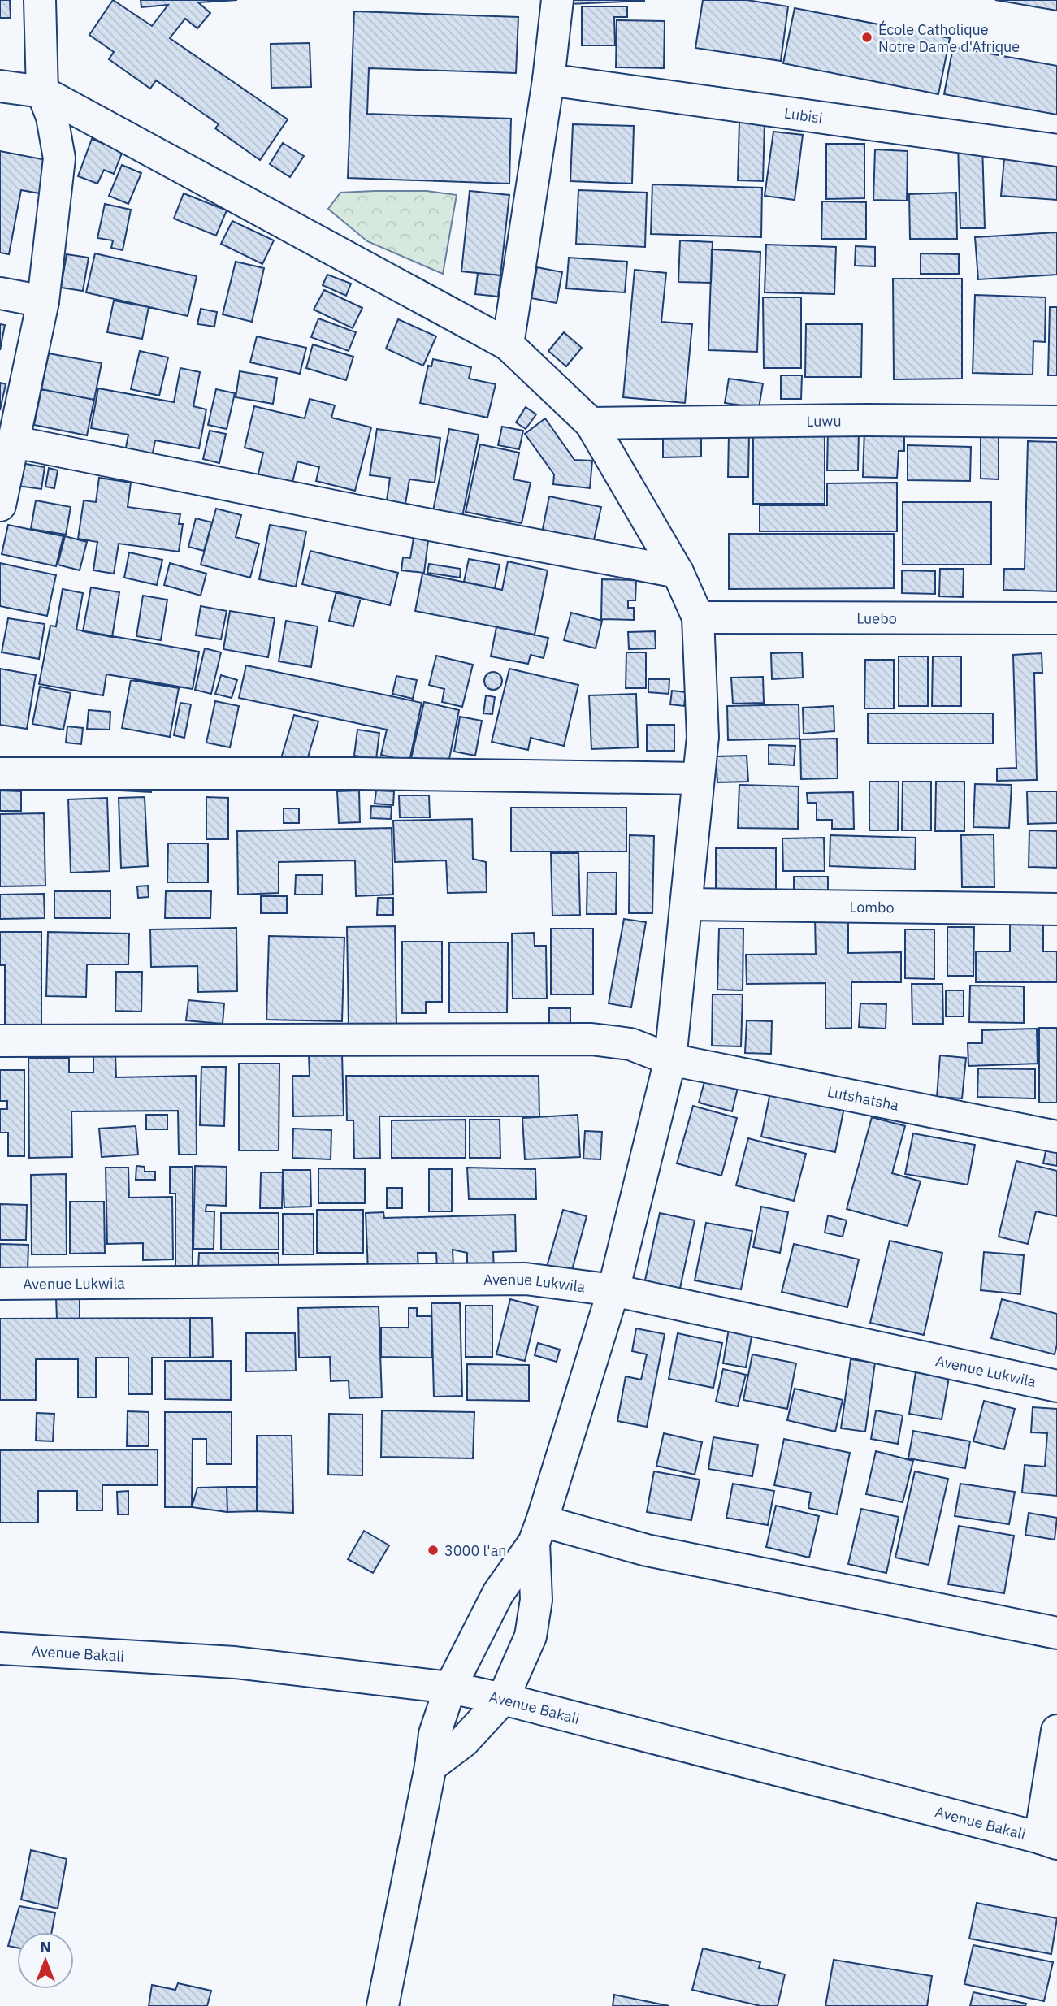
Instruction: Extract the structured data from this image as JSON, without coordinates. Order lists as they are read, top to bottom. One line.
{"streets":{"street":["Lubisi","Luwu","Luebo","Lombo","Lutshatsha","Avenue Lukwila","Avenue Bakali"]},"places":["École Catholique Notre Dame d'Afrique","3000 l'an"],"north":"top"}
